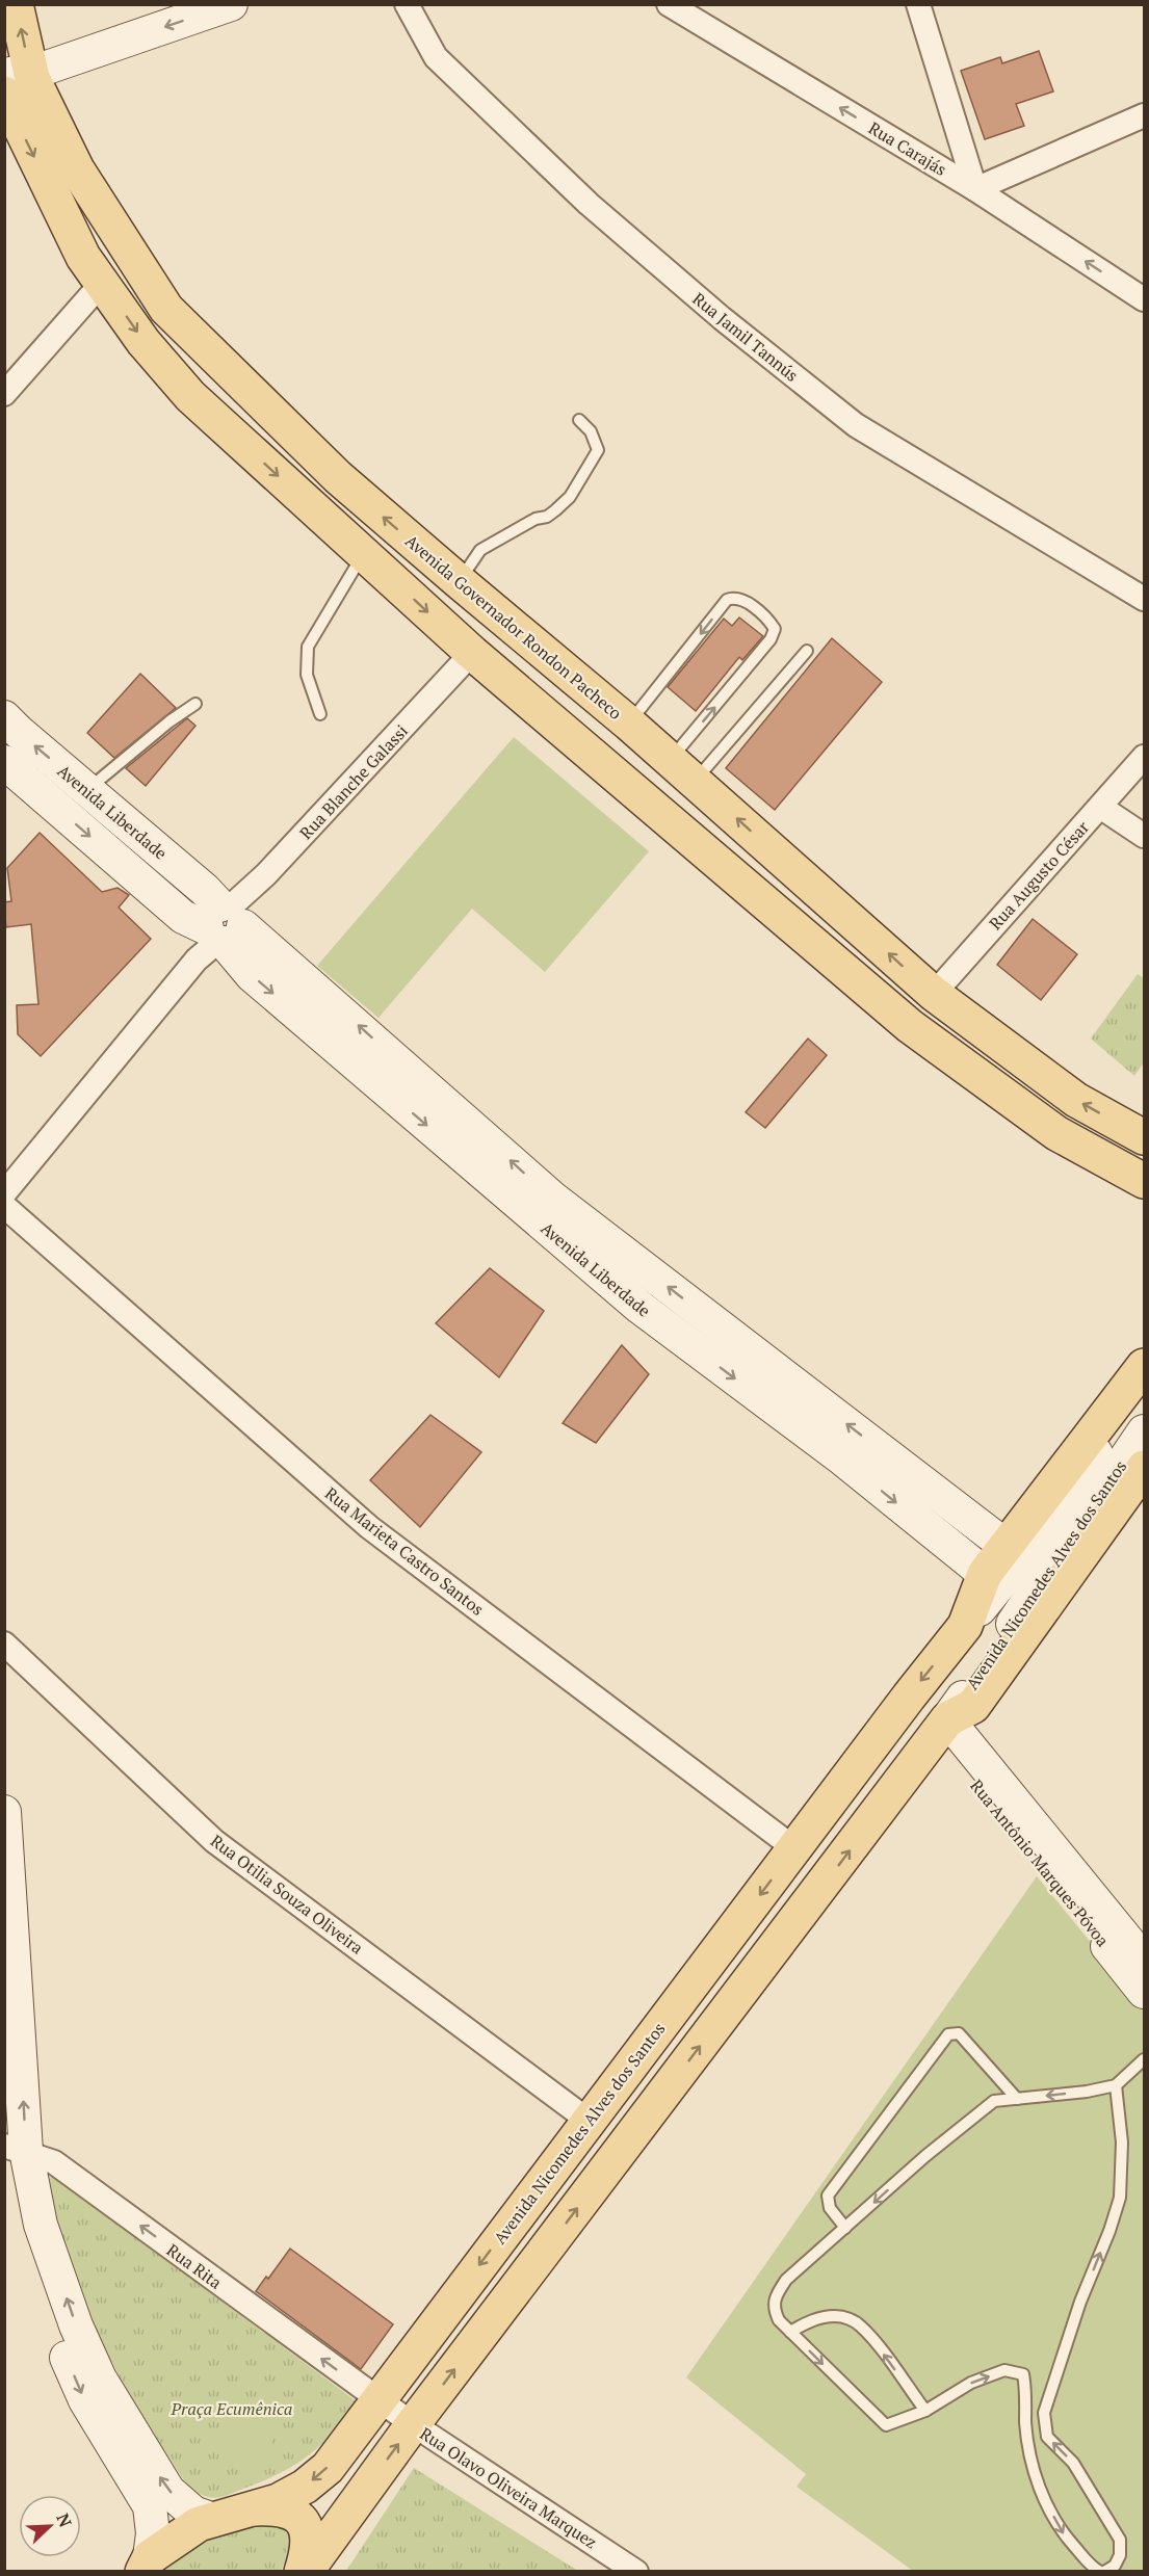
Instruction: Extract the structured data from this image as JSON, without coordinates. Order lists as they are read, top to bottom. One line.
{"streets":{"main road":["Avenida Governador Rondon Pacheco","Avenida Liberdade","Avenida Nicomedes Alves dos Santos","Rua Antônio Marques Póvoa"],"street":["Rua Carajás","Rua Jamil Tannús","Rua Blanche Galassi","Rua Augusto César","Rua Marieta Castro Santos","Rua Otilia Souza Oliveira","Rua Rita","Rua Olavo Oliveira Marquez"]},"crossings":[["Avenida Governador Rondon Pacheco","Rua Blanche Galassi"],["Avenida Governador Rondon Pacheco","Rua Augusto César"],["Rua Blanche Galassi","Avenida Liberdade"],["Avenida Liberdade","Avenida Nicomedes Alves dos Santos"],["Rua Marieta Castro Santos","Avenida Nicomedes Alves dos Santos"],["Avenida Nicomedes Alves dos Santos","Rua Antônio Marques Póvoa"],["Avenida Nicomedes Alves dos Santos","Rua Otilia Souza Oliveira"],["Avenida Nicomedes Alves dos Santos","Rua Rita"],["Avenida Nicomedes Alves dos Santos","Rua Olavo Oliveira Marquez"],["Rua Rita","Rua Olavo Oliveira Marquez"]],"one_way":["Rua Carajás","Rua Rita"],"parks":["Praça Ecumênica"],"north":"top right"}
